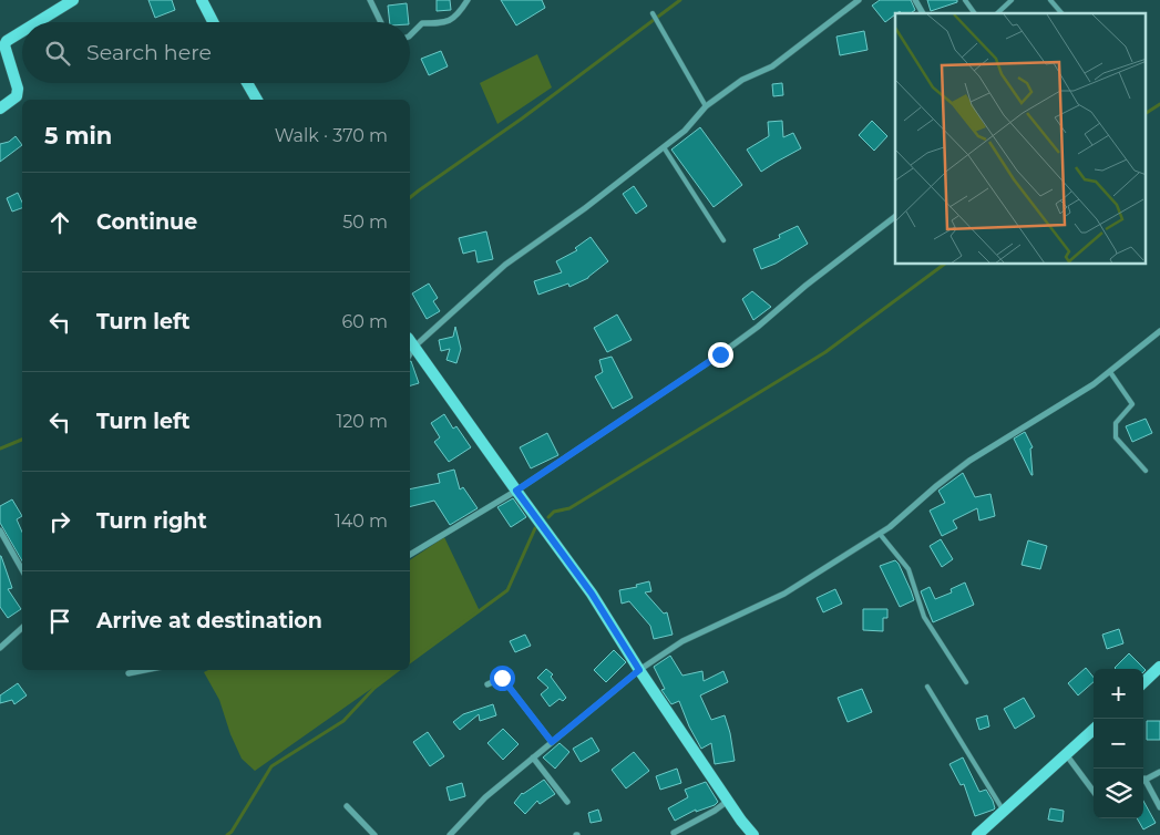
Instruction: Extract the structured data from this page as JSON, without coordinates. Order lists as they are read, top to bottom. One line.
{"page":{"search":"Search here","heading":["5 min","Walk · 370 m"],"list":[["Continue","50 m"],["Turn left","60 m"],["Turn left","120 m"],["Turn right","140 m"],"Arrive at destination"],"map_buttons":["+","−"]}}
